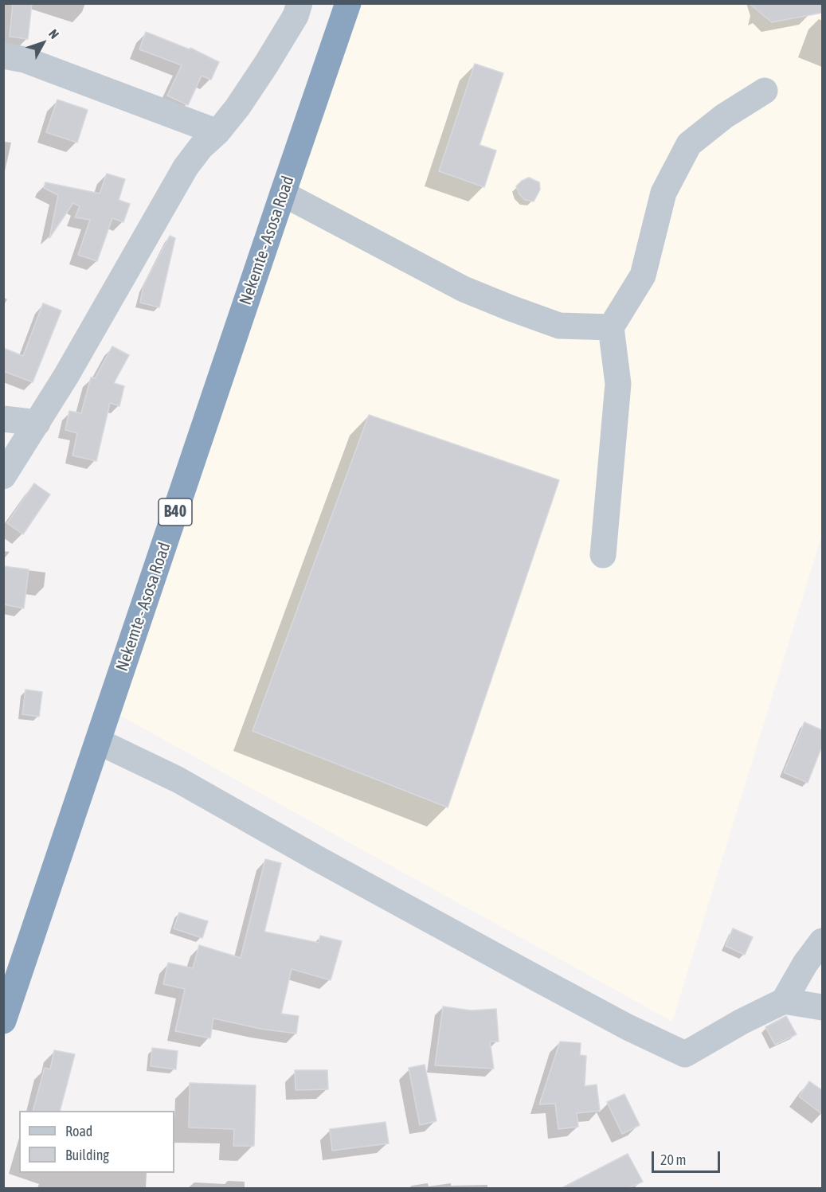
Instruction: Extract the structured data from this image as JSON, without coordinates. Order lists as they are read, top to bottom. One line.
{"streets":{"highway":["Nekemte - Asosa Road","B40"]},"legend":["Road","Building"],"scale_bar":"20 m","north":"top right"}
